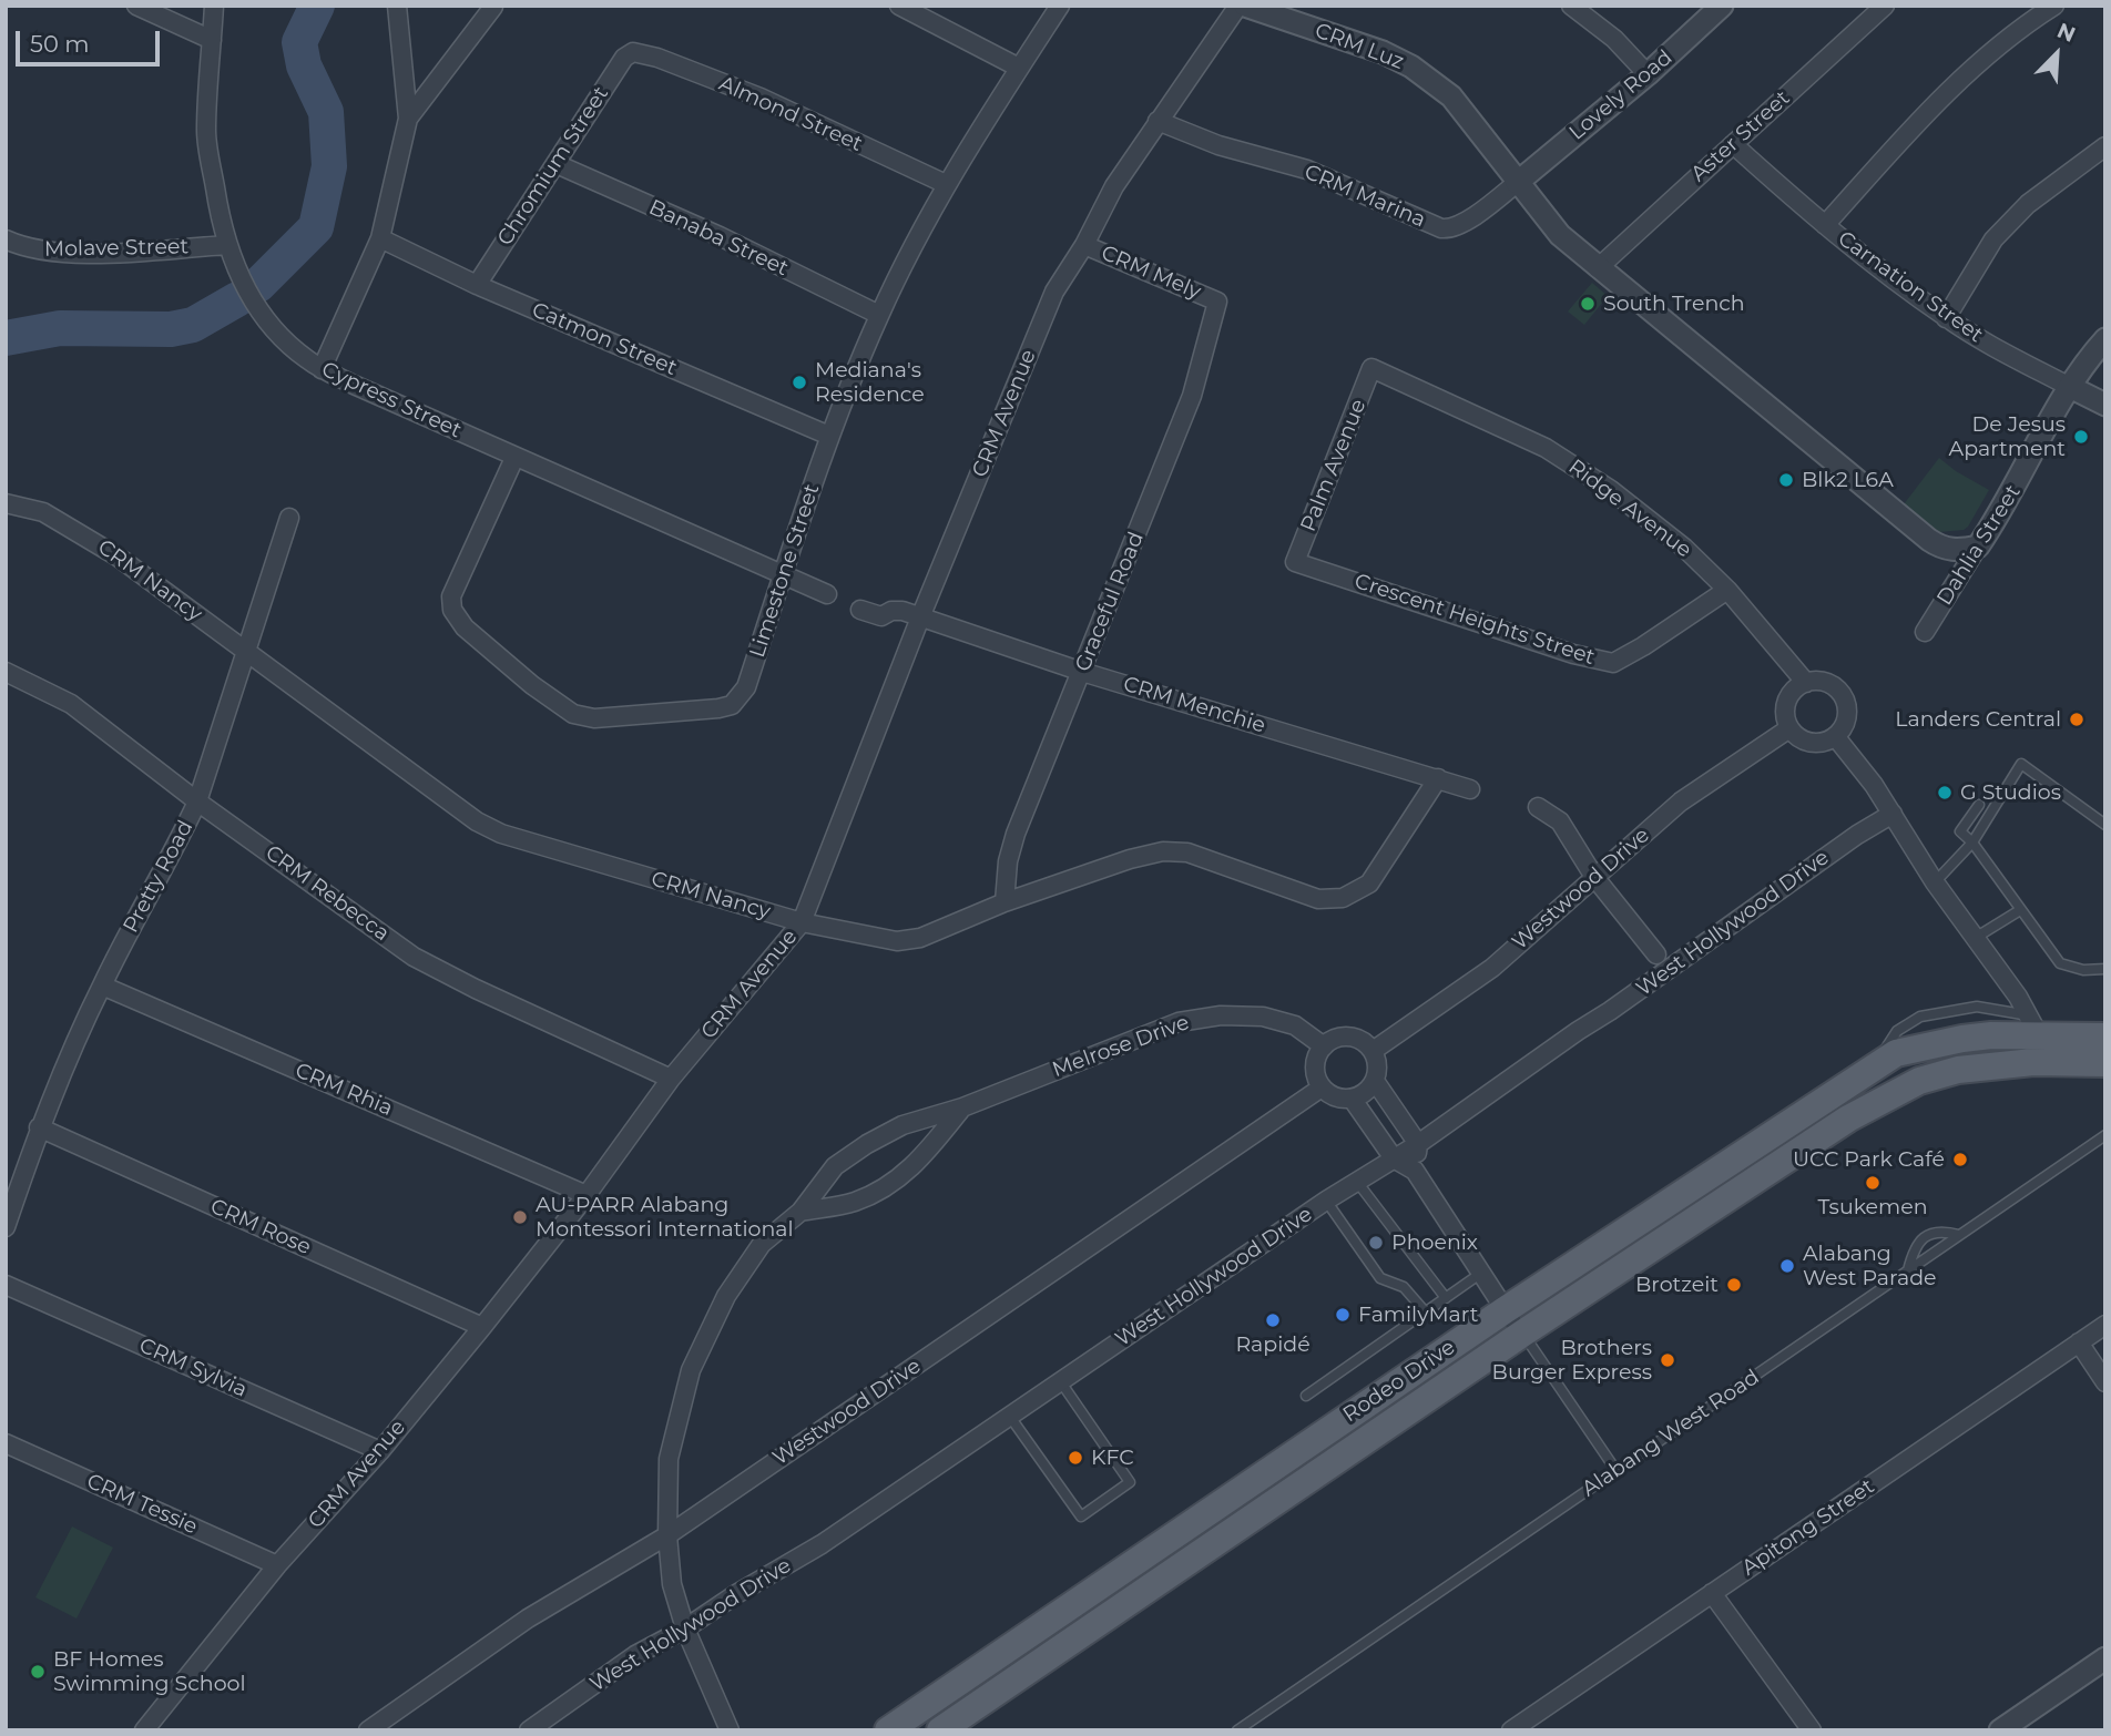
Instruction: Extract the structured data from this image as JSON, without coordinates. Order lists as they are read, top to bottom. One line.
{"streets":{"main road":["Rodeo Drive"],"street":["CRM Luz","Lovely Road","Almond Street","Aster Street","Chromium Street","CRM Marina","Banaba Street","Molave Street","CRM Mely","Carnation Street","Catmon Street","Cypress Street","CRM Avenue","Palm Avenue","Ridge Avenue","Dahlia Street","Limestone Street","CRM Nancy","Graceful Road","Crescent Heights Street","CRM Menchie","Pretty Road","Westwood Drive","CRM Rebecca","West Hollywood Drive","Melrose Drive","CRM Rhia","CRM Rose","CRM Sylvia","CRM Tessie","Apitong Street"],"lane":["Alabang West Road"]},"crossings":[["CRM Luz","Lovely Road"],["CRM Luz","Aster Street"],["CRM Luz","CRM Marina"],["CRM Luz","Dahlia Street"],["Lovely Road","CRM Marina"],["Almond Street","Chromium Street"],["Almond Street","Limestone Street"],["Aster Street","Carnation Street"],["Chromium Street","Banaba Street"],["Chromium Street","Catmon Street"],["CRM Marina","CRM Avenue"],["Banaba Street","Limestone Street"],["Molave Street","Cypress Street"],["CRM Mely","CRM Avenue"],["CRM Mely","Graceful Road"],["Carnation Street","Dahlia Street"],["Catmon Street","Limestone Street"],["Cypress Street","Limestone Street"],["CRM Avenue","CRM Nancy"],["CRM Avenue","CRM Menchie"],["CRM Avenue","CRM Rebecca"],["CRM Avenue","CRM Rhia"],["CRM Avenue","CRM Rose"],["CRM Avenue","CRM Sylvia"],["CRM Avenue","CRM Tessie"],["Palm Avenue","Ridge Avenue"],["Palm Avenue","Crescent Heights Street"],["Ridge Avenue","Crescent Heights Street"],["Ridge Avenue","Westwood Drive"],["CRM Nancy","Graceful Road"],["CRM Nancy","CRM Menchie"],["CRM Nancy","Pretty Road"],["Graceful Road","CRM Menchie"],["Pretty Road","CRM Rebecca"],["Pretty Road","CRM Rhia"],["Pretty Road","CRM Rose"],["Westwood Drive","Melrose Drive"],["West Hollywood Drive","Melrose Drive"]],"places":["South Trench","Mediana's Residence","De Jesus Apartment","Blk2 L6A","Landers Central","G Studios","UCC Park Café","Tsukemen","AU-PARR Alabang Montessori International","Phoenix","Alabang West Parade","Brotzeit","FamilyMart","Rapidé","Brothers Burger Express","KFC","BF Homes Swimming School"],"scale_bar":"50 m","north":"top right"}
